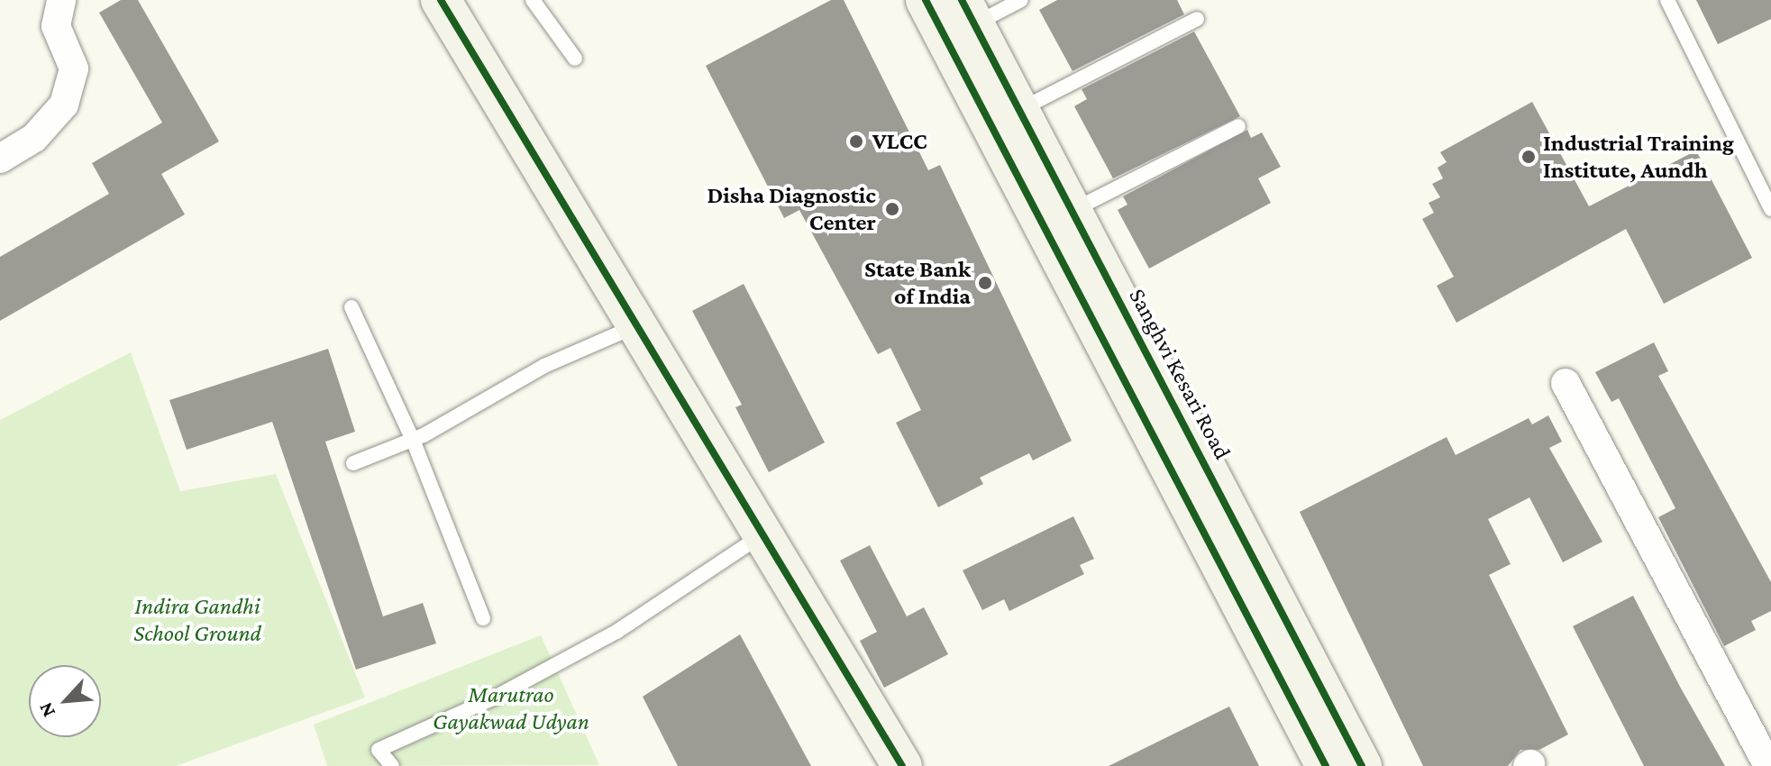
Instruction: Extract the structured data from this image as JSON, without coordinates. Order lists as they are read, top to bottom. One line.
{"streets":{"main road":["Sanghvi Kesari Road"]},"parks":["Indira Gandhi School Ground","Marutrao Gayakwad Udyan"],"places":["VLCC","Industrial Training Institute, Aundh","Disha Diagnostic Center","State Bank of India"],"north":"bottom left"}
